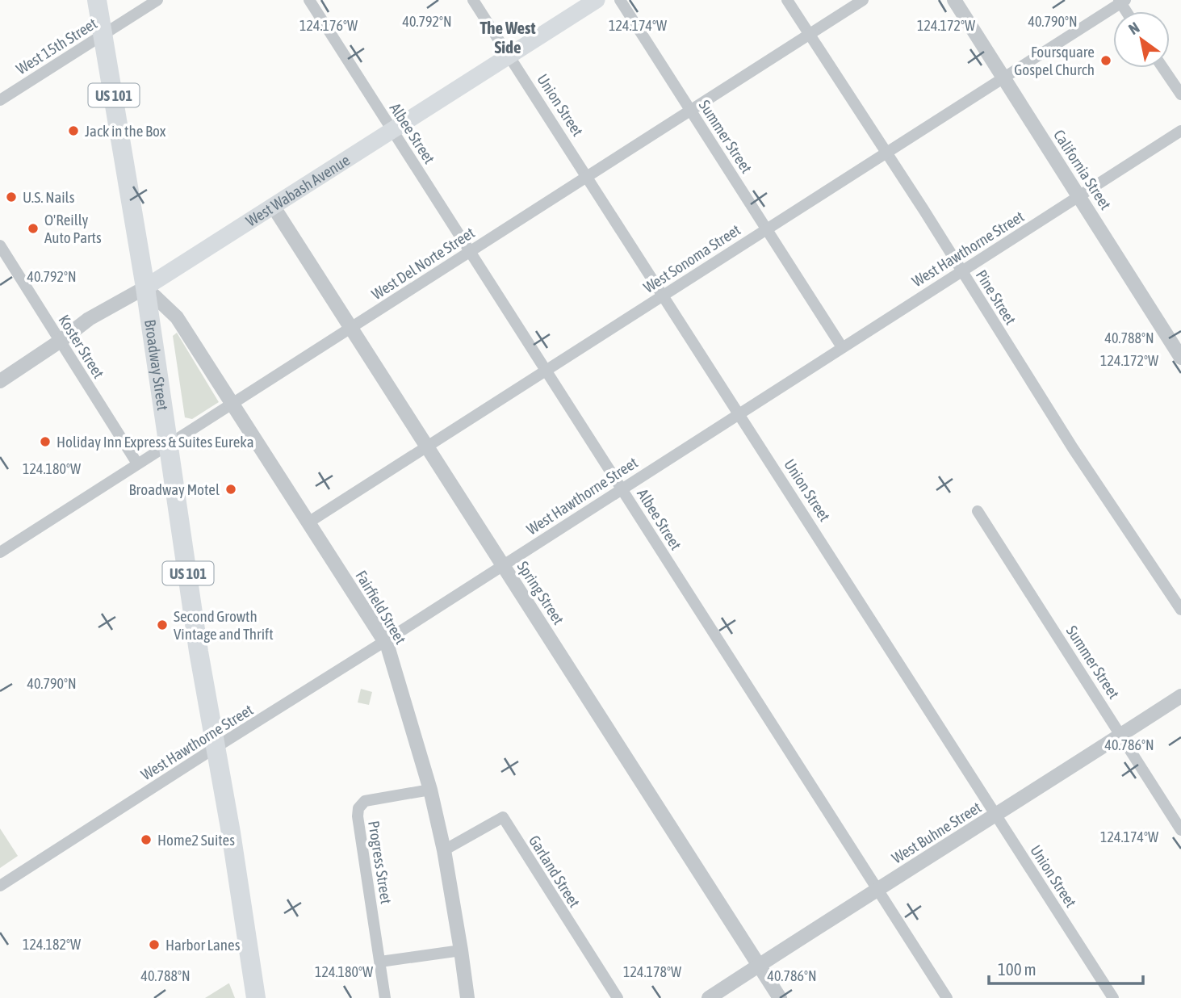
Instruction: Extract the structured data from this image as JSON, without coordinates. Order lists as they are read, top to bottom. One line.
{"streets":{"highway":["US 101","Broadway Street"],"main road":["West Wabash Avenue"],"street":["West 15th Street","Union Street","Albee Street","Summer Street","California Street","West Hawthorne Street","West Sonoma Street","West Del Norte Street","Pine Street","Koster Street","Spring Street","Fairfield Street","West Buhne Street","Progress Street","Garland Street"]},"crossings":[["West 15th Street","Broadway Street"],["Union Street","West Wabash Avenue"],["Union Street","West Hawthorne Street"],["Union Street","West Sonoma Street"],["Union Street","West Del Norte Street"],["Union Street","West Buhne Street"],["Albee Street","West Wabash Avenue"],["Albee Street","West Hawthorne Street"],["Albee Street","West Sonoma Street"],["Albee Street","West Del Norte Street"],["Albee Street","West Buhne Street"],["Summer Street","West Hawthorne Street"],["Summer Street","West Sonoma Street"],["Summer Street","West Del Norte Street"],["Summer Street","West Buhne Street"],["California Street","West Hawthorne Street"],["California Street","West Sonoma Street"],["West Wabash Avenue","Koster Street"],["West Wabash Avenue","Broadway Street"],["West Wabash Avenue","Spring Street"],["West Wabash Avenue","Fairfield Street"],["West Hawthorne Street","Pine Street"],["West Hawthorne Street","Broadway Street"],["West Hawthorne Street","Spring Street"],["West Hawthorne Street","Fairfield Street"],["West Sonoma Street","Pine Street"],["West Sonoma Street","Spring Street"],["West Sonoma Street","Fairfield Street"],["West Del Norte Street","Pine Street"],["West Del Norte Street","Koster Street"],["West Del Norte Street","Broadway Street"],["West Del Norte Street","Spring Street"],["West Del Norte Street","Fairfield Street"],["Broadway Street","Fairfield Street"],["Spring Street","West Buhne Street"],["Fairfield Street","Progress Street"],["Fairfield Street","Garland Street"]],"districts":["The West Side"],"places":["Foursquare Gospel Church","Jack in the Box","U.S. Nails","O'Reilly Auto Parts","Holiday Inn Express & Suites Eureka","Broadway Motel","Second Growth Vintage and Thrift","Home2 Suites","Harbor Lanes"],"scale_bar":"100 m","north":"top left","coordinates":["40.792°N","40.790°N","124.172°W","124.176°W","124.174°W","40.788°N","124.180°W","40.786°N","124.182°W","124.178°W"]}
